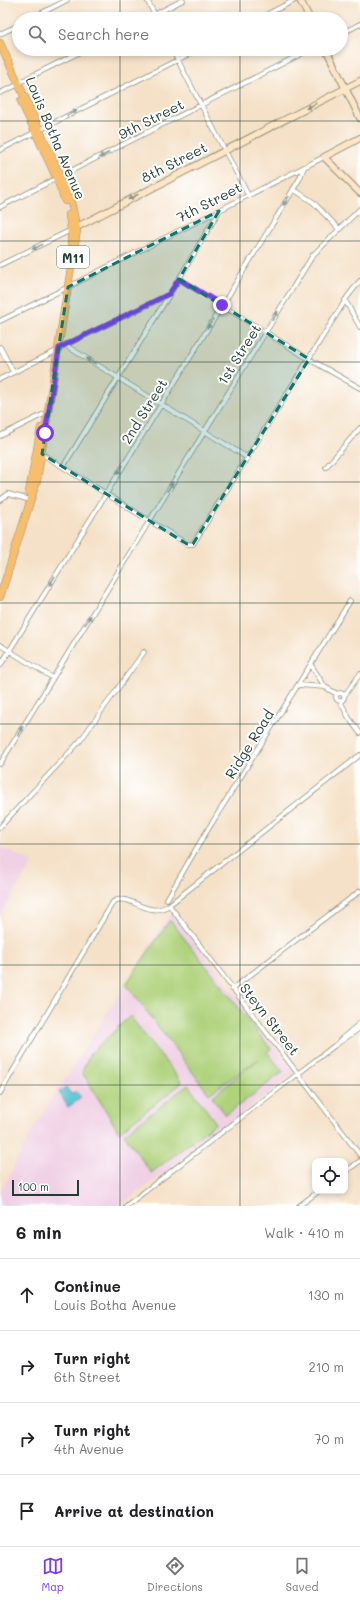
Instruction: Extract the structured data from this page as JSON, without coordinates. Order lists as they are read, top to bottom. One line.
{"streets":{"main road":["Louis Botha Avenue","8th Street","7th Street","M11"],"street":["9th Street","1st Street","2nd Street","Ridge Road","Steyn Street"]},"crossings":[["9th Street","Louis Botha Avenue"],["Louis Botha Avenue","8th Street"],["Louis Botha Avenue","7th Street"],["7th Street","2nd Street"]],"one_way":["9th Street","8th Street","1st Street","2nd Street"],"scale_bar":"100 m","page":{"search":"Search here","scale":"100 m","heading":["6 min","Walk · 410 m"],"list":[["Continue","Louis Botha Avenue","130 m"],["Turn right","6th Street","210 m"],["Turn right","4th Avenue","70 m"],"Arrive at destination"],"nav":["Map","Directions","Saved"]}}
